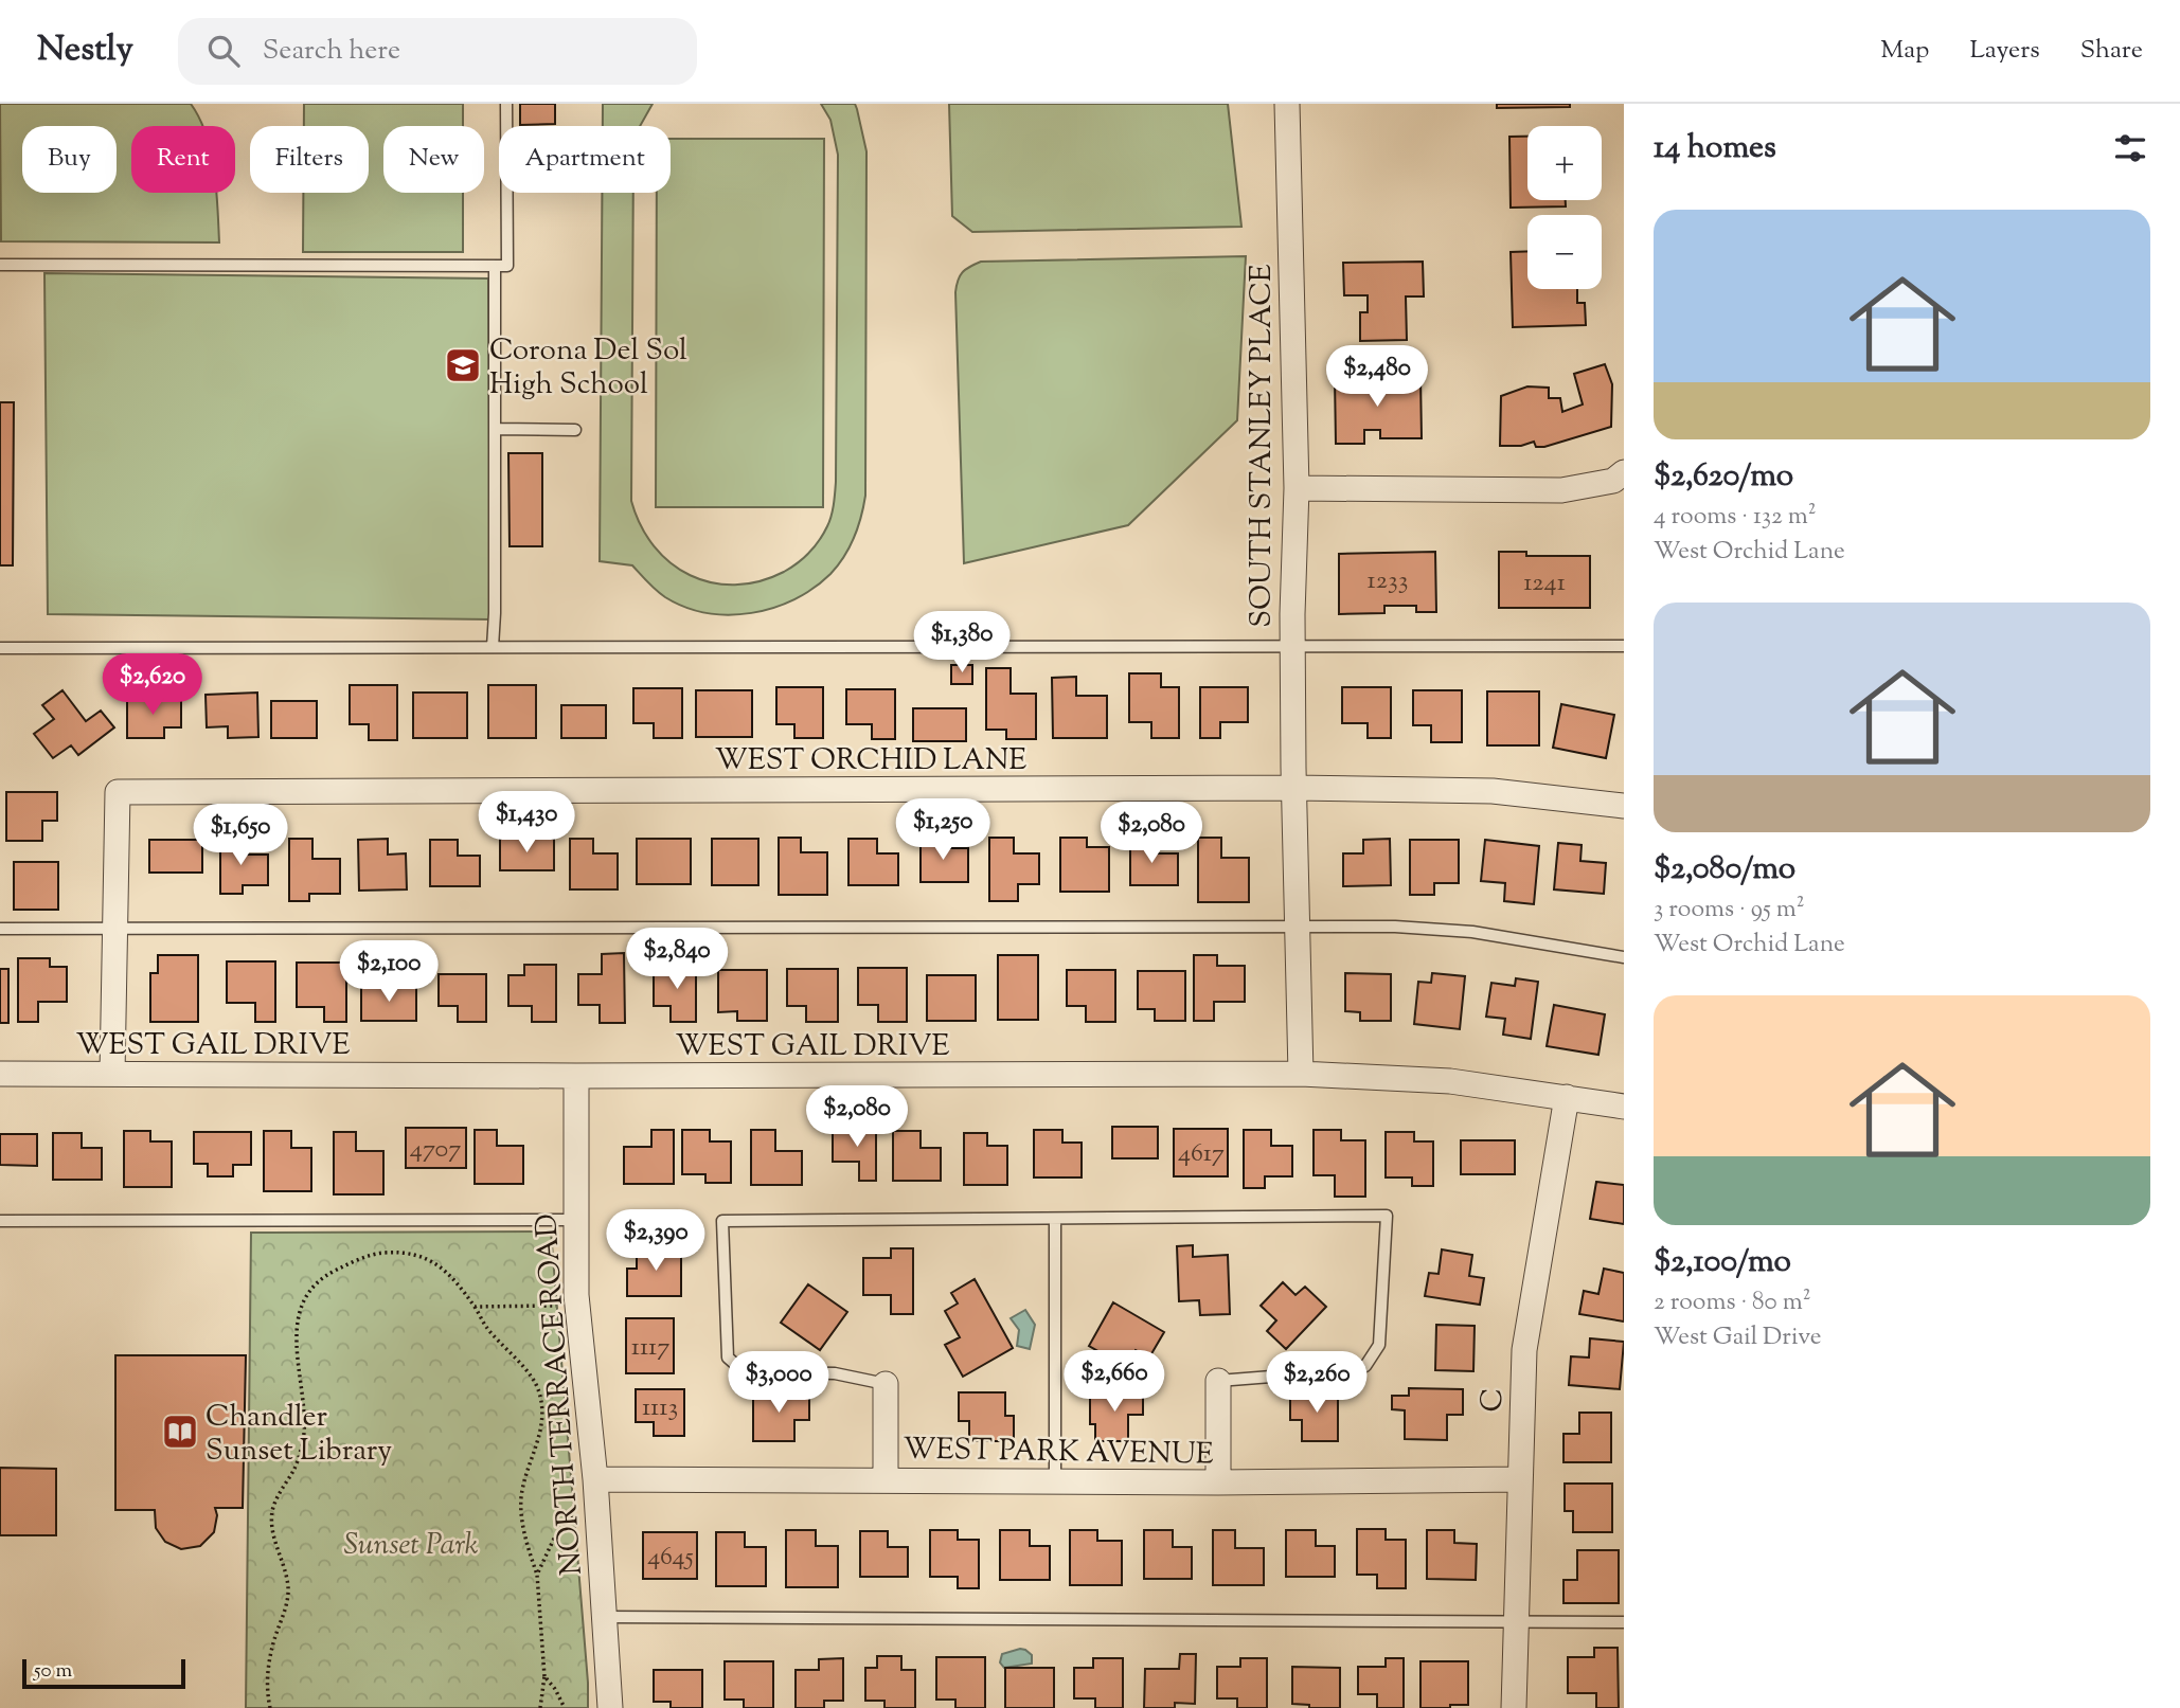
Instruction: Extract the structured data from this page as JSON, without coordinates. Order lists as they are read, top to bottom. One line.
{"streets":{"street":["SOUTH STANLEY PLACE","WEST ORCHID LANE","WEST GAIL DRIVE","NORTH TERRACE ROAD","C","WEST PARK AVENUE"]},"crossings":[["SOUTH STANLEY PLACE","WEST ORCHID LANE"],["SOUTH STANLEY PLACE","WEST GAIL DRIVE"],["WEST GAIL DRIVE","NORTH TERRACE ROAD"],["WEST GAIL DRIVE","C"],["NORTH TERRACE ROAD","WEST PARK AVENUE"],["C","WEST PARK AVENUE"]],"parks":["Sunset Park"],"places":{"school or university":["Corona Del Sol High School"],"library":["Chandler Sunset Library"]},"house_numbers":["1233","1241","4707","4617","1117","1113","4645"],"scale_bar":"50 m","page":{"header":"Nestly","search":"Search here","nav":["Map","Layers","Share"],"heading":"14 homes","map_buttons":["+","−"],"chip":["Buy","Rent","Filters","New","Apartment"],"list":[{"name":"$2,620/mo","note":"4 rooms · 132 m² · West Orchid Lane"},{"name":"$2,080/mo","note":"3 rooms · 95 m² · West Orchid Lane"},{"name":"$2,100/mo","note":"2 rooms · 80 m² · West Gail Drive"}],"price":["$2,480","$1,380","$2,620","$1,430","$1,250","$2,080","$1,650","$2,840","$2,100","$2,080","$2,390","$2,660","$3,000","$2,260"],"scale":"50 m"}}
